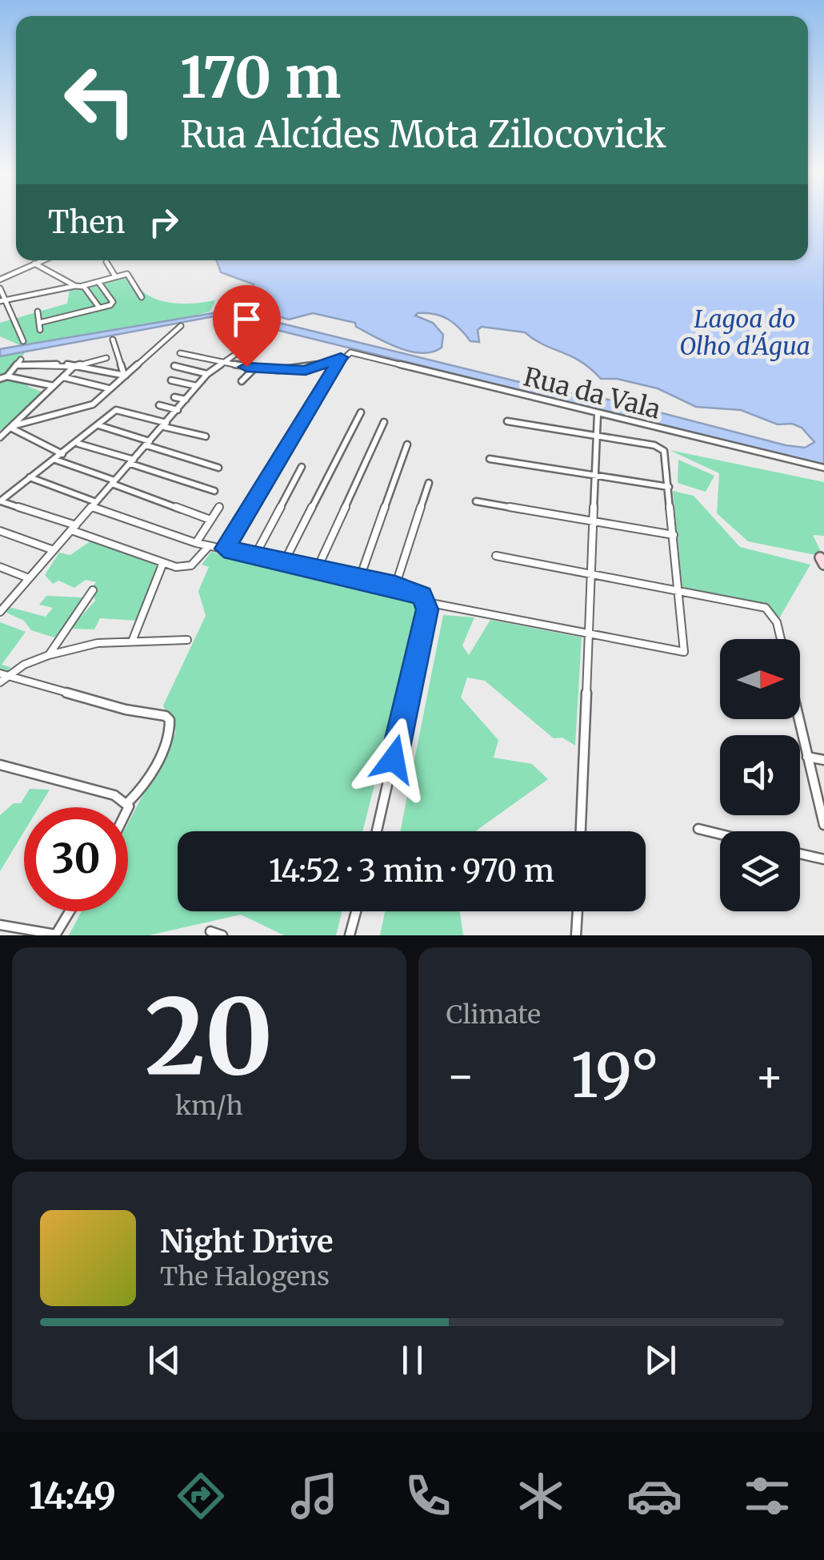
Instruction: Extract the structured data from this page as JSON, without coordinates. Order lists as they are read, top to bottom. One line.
{"streets":{"street":["Rua da Vala"]},"water":["Lagoa do Olho d'Água"],"north":"right","page":{"turn":["170 m","Rua Alcídes Mota Zilocovick"],"then":"Then","limit":"30","trip":"14:52 · 3 min · 970 m","tile":[["20","km/h"],"Climate"],"heat":["−","19°","+"],"song":["Night Drive","The Halogens"],"tabs":"14:49"}}
